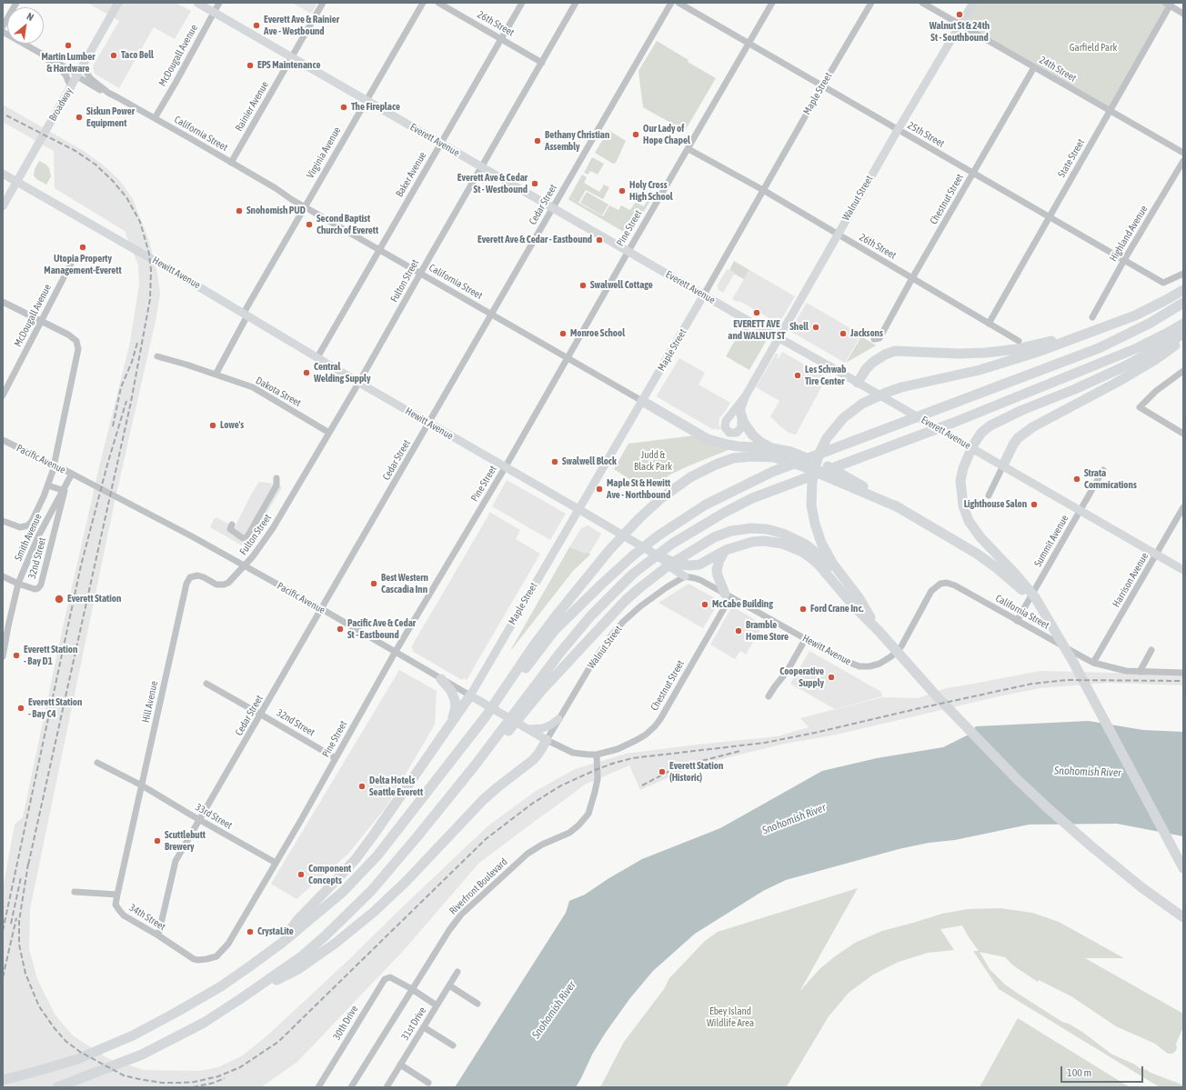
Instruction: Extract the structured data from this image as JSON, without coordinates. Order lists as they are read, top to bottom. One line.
{"streets":{"main road":["Maple Street","Broadway","Everett Avenue","Walnut Street","Hewitt Avenue","Pacific Avenue"],"street":["26th Street","McDougall Avenue","24th Street","Rainier Avenue","California Street","25th Street","Virginia Avenue","State Street","Baker Avenue","Chestnut Street","Cedar Street","Pine Street","Highland Avenue","Fulton Street","Dakota Street","Smith Avenue","Summit Avenue","32nd Street","Harrison Avenue","Hill Avenue","33rd Street","Riverfront Boulevard","34th Street","30th Drive","31st Drive"]},"crossings":[["26th Street","Maple Street"],["26th Street","State Street"],["26th Street","Baker Avenue"],["26th Street","Walnut Street"],["26th Street","Chestnut Street"],["26th Street","Pine Street"],["26th Street","Fulton Street"],["McDougall Avenue","California Street"],["McDougall Avenue","Everett Avenue"],["24th Street","State Street"],["24th Street","Walnut Street"],["24th Street","Chestnut Street"],["Maple Street","California Street"],["Maple Street","25th Street"],["Maple Street","Everett Avenue"],["Maple Street","Hewitt Avenue"],["Maple Street","Pacific Avenue"],["Broadway","California Street"],["Broadway","Hewitt Avenue"],["Rainier Avenue","California Street"],["Rainier Avenue","Everett Avenue"],["California Street","Virginia Avenue"],["California Street","Baker Avenue"],["California Street","Cedar Street"],["California Street","Pine Street"],["California Street","Hewitt Avenue"],["California Street","Fulton Street"],["California Street","Summit Avenue"],["California Street","Harrison Avenue"],["25th Street","State Street"],["25th Street","Walnut Street"],["25th Street","Chestnut Street"],["25th Street","Pine Street"],["25th Street","Highland Avenue"],["Everett Avenue","Virginia Avenue"],["Everett Avenue","Baker Avenue"],["Everett Avenue","Walnut Street"],["Everett Avenue","Cedar Street"],["Everett Avenue","Pine Street"],["Everett Avenue","Fulton Street"],["Everett Avenue","Summit Avenue"],["Everett Avenue","Harrison Avenue"],["Virginia Avenue","Hewitt Avenue"],["Baker Avenue","Hewitt Avenue"],["Walnut Street","Hewitt Avenue"],["Walnut Street","Pacific Avenue"],["Chestnut Street","Hewitt Avenue"],["Chestnut Street","Pacific Avenue"],["Chestnut Street","Riverfront Boulevard"],["Cedar Street","Hewitt Avenue"],["Cedar Street","Pacific Avenue"],["Cedar Street","32nd Street"],["Cedar Street","33rd Street"],["Cedar Street","34th Street"],["Pine Street","Hewitt Avenue"],["Pine Street","Pacific Avenue"],["Pine Street","32nd Street"],["Pine Street","33rd Street"],["Pine Street","34th Street"],["Hewitt Avenue","Fulton Street"],["Fulton Street","Dakota Street"],["Fulton Street","Pacific Avenue"],["Fulton Street","Hill Avenue"],["Pacific Avenue","Smith Avenue"],["Pacific Avenue","Hill Avenue"],["Pacific Avenue","Riverfront Boulevard"],["Smith Avenue","32nd Street"],["Hill Avenue","33rd Street"],["Hill Avenue","34th Street"],["Riverfront Boulevard","30th Drive"]],"water":["Snohomish River"],"parks":["Garfield Park","Judd & Black Park","Ebey Island Wildlife Area"],"places":["Walnut St & 24th St - Southbound","Everett Ave & Rainier Ave - Westbound","Martin Lumber & Hardware","Taco Bell","EPS Maintenance","The Fireplace","Siskun Power Equipment","Our Lady of Hope Chapel","Bethany Christian Assembly","Everett Ave & Cedar St - Westbound","Holy Cross High School","Snohomish PUD","Second Baptist Church of Everett","Everett Ave & Cedar - Eastbound","Utopia Property Management-Everett","Swalwell Cottage","EVERETT AVE and WALNUT ST","Shell","Monroe School","Jacksons","Central Welding Supply","Les Schwab Tire Center","Lowe's","Swalwell Block","Strata Commications","Maple St & Hewitt Ave - Northbound","Lighthouse Salon","Best Western Cascadia Inn","Everett Station","McCabe Building","Ford Crane Inc.","Pacific Ave & Cedar St - Eastbound","Bramble Home Store","Everett Station - Bay D1","Cooperative Supply","Everett Station - Bay C4","Everett Station (Historic)","Delta Hotels Seattle Everett","Scuttlebutt Brewery","Component Concepts","CrystaLite"],"scale_bar":"100 m","north":"top right"}
